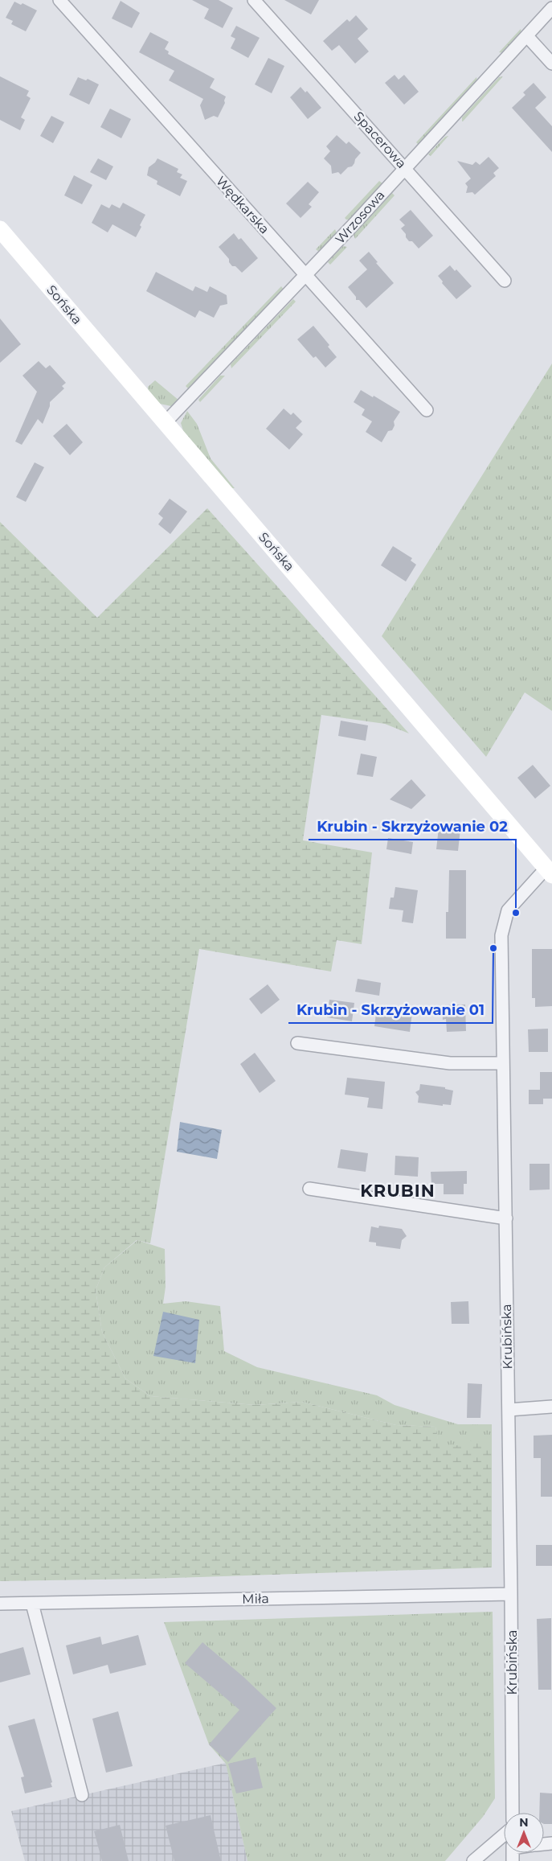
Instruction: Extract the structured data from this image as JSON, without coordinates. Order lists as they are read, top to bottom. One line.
{"streets":{"street":["Spacerowa","Wędkarska","Wrzosowa","Sońska","Krubińska","Miła"]},"crossings":[["Spacerowa","Wrzosowa"],["Wędkarska","Wrzosowa"],["Wrzosowa","Sońska"],["Sońska","Krubińska"],["Krubińska","Miła"]],"districts":["KRUBIN"],"places":["Krubin - Skrzyżowanie 02","Krubin - Skrzyżowanie 01"],"north":"top"}
